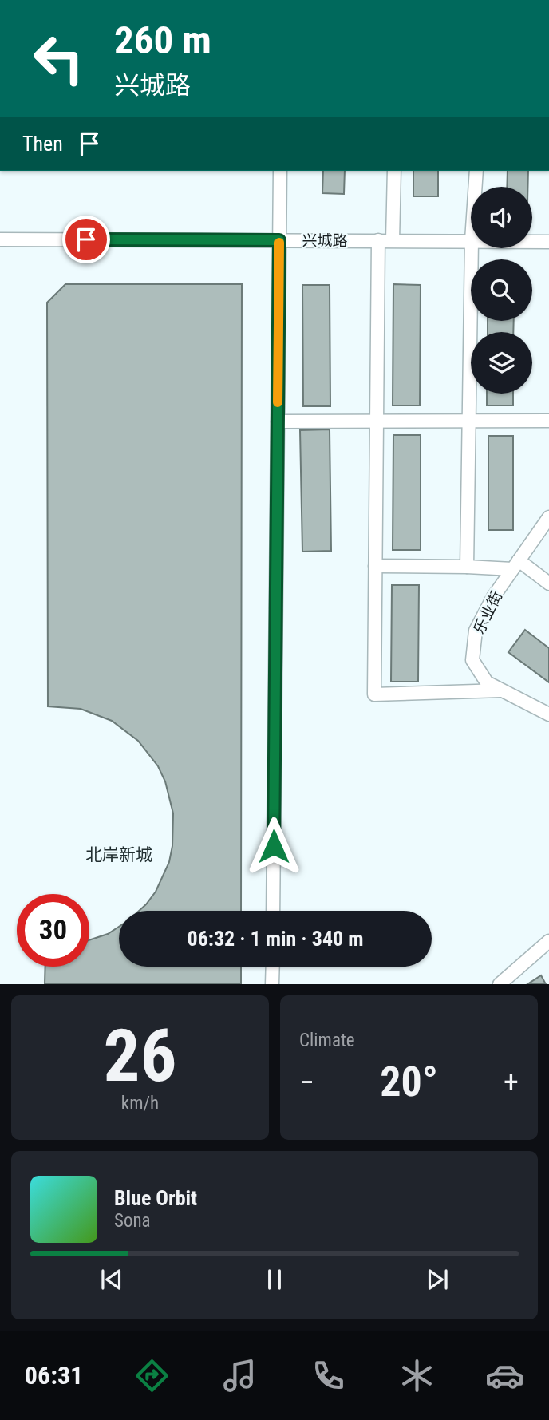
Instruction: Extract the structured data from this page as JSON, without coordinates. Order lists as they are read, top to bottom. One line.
{"streets":{"street":["兴城路","乐业街"]},"districts":["北岸新城"],"page":{"turn":["260 m","兴城路"],"then":"Then","limit":"30","trip":"06:32 · 1 min · 340 m","tile":[["26","km/h"],"Climate"],"heat":["−","20°","+"],"song":["Blue Orbit","Sona"],"tabs":"06:31"}}
